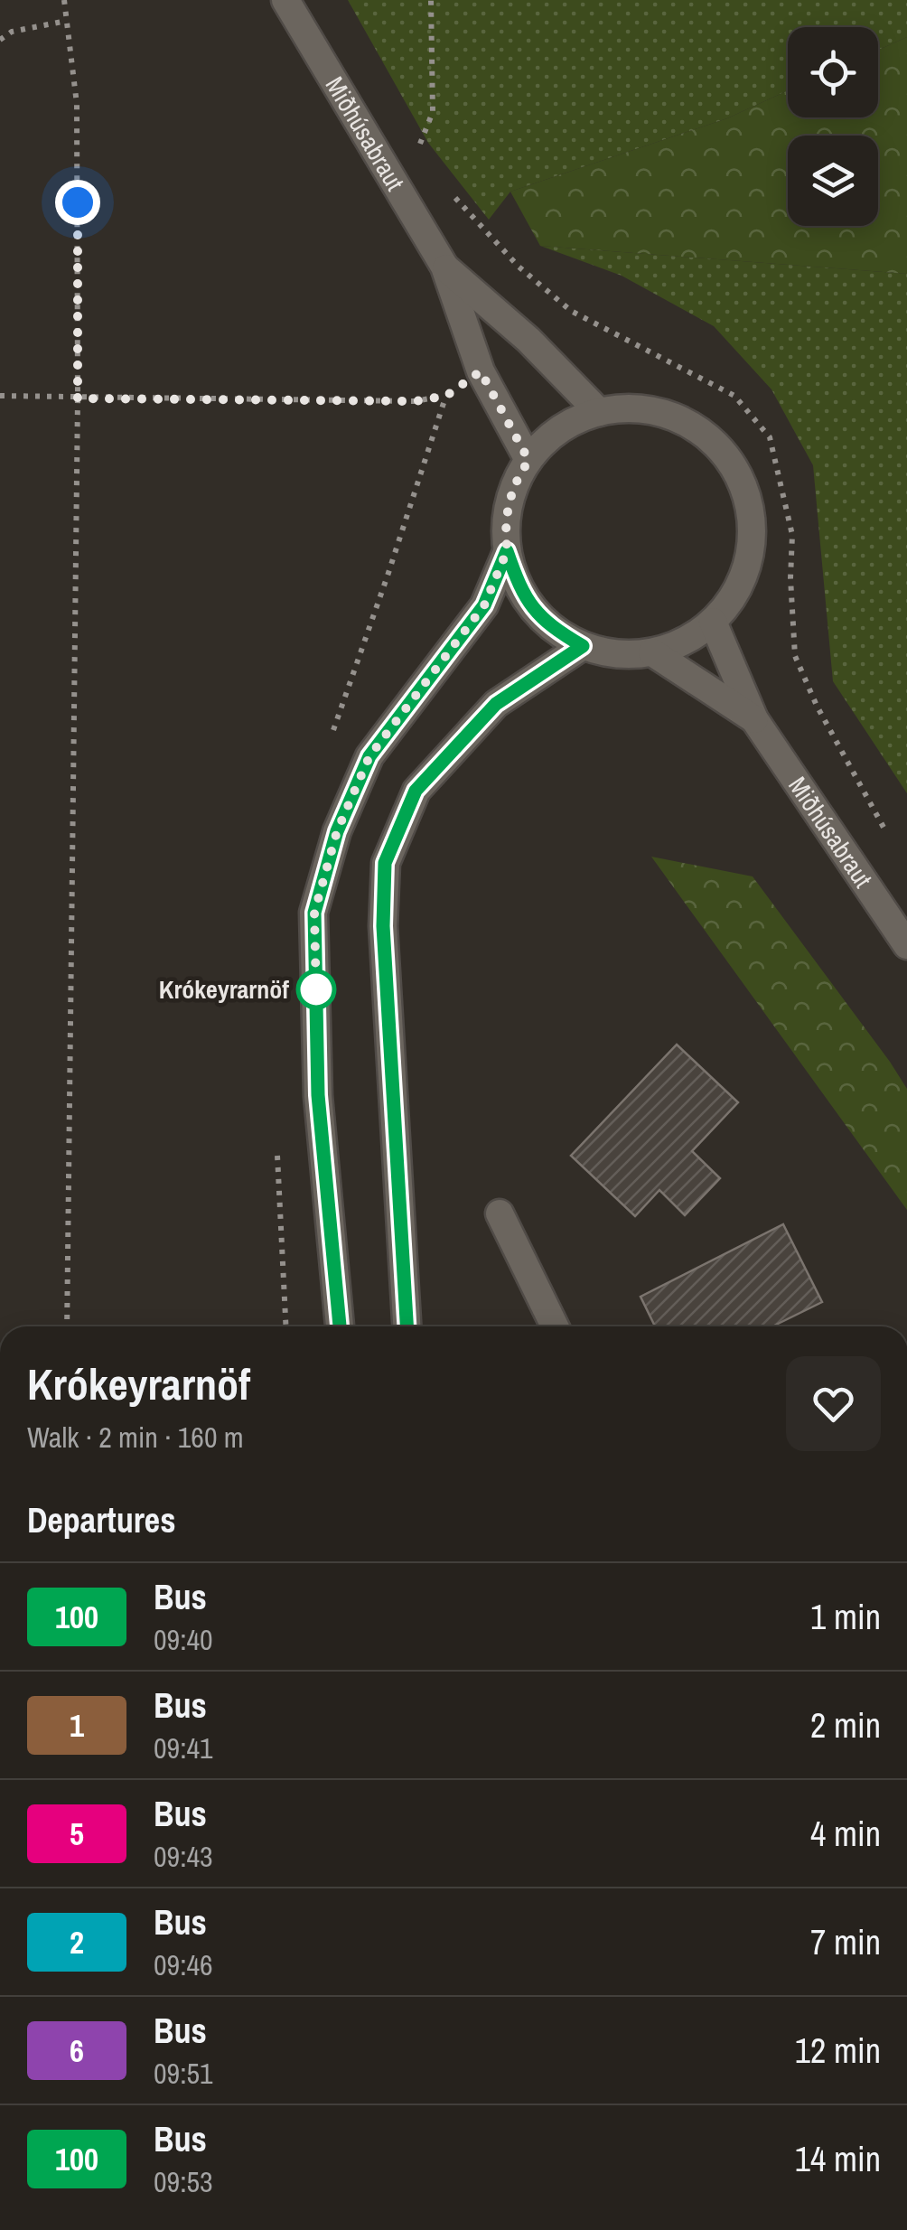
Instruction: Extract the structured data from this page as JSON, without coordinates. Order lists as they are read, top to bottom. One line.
{"streets":{"street":["Miðhúsabraut"]},"places":["Krókeyrarnöf"],"lines":["bus line 100"],"page":{"heading":[["Krókeyrarnöf","Walk · 2 min · 160 m"],"Departures"],"list":[{"mark":"100","name":"Bus","note":"09:40","value":"1 min"},{"mark":"1","name":"Bus","note":"09:41","value":"2 min"},{"mark":"5","name":"Bus","note":"09:43","value":"4 min"},{"mark":"2","name":"Bus","note":"09:46","value":"7 min"},{"mark":"6","name":"Bus","note":"09:51","value":"12 min"},{"mark":"100","name":"Bus","note":"09:53","value":"14 min"}]}}
